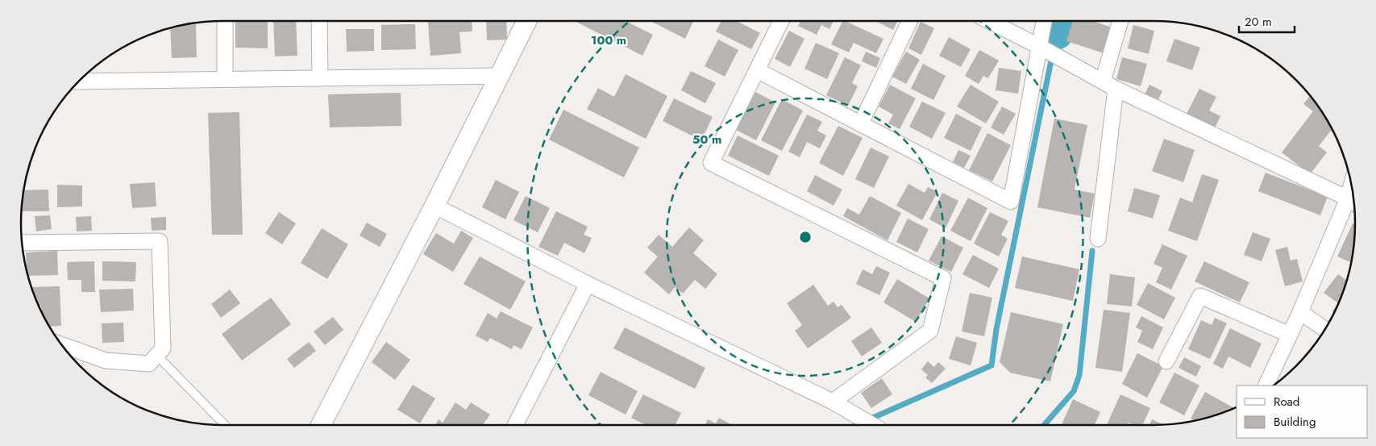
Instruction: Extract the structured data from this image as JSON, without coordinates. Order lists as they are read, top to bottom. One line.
{"legend":["Road","Building"],"scale_bar":"20 m","rings":["100 m","50 m"]}
